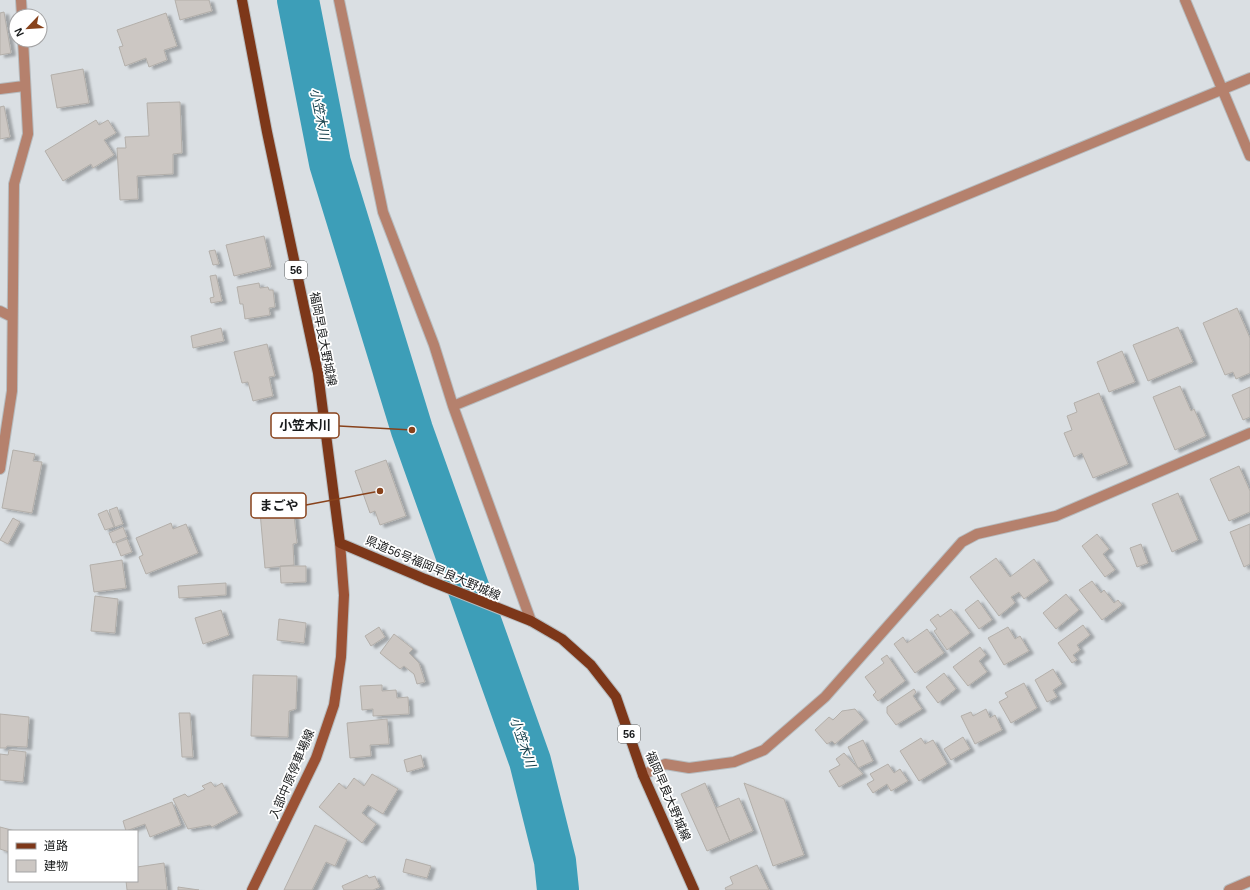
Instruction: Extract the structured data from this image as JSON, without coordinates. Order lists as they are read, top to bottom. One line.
{"streets":{"main road":["56","福岡早良大野城線","県道56号福岡早良大野城線","入部中原停車場線"]},"crossings":[["福岡早良大野城線","県道56号福岡早良大野城線"],["福岡早良大野城線","入部中原停車場線"],["県道56号福岡早良大野城線","入部中原停車場線"]],"water":["小笠木川"],"places":["小笠木川","まごや"],"legend":["道路","建物"],"north":"bottom left"}
